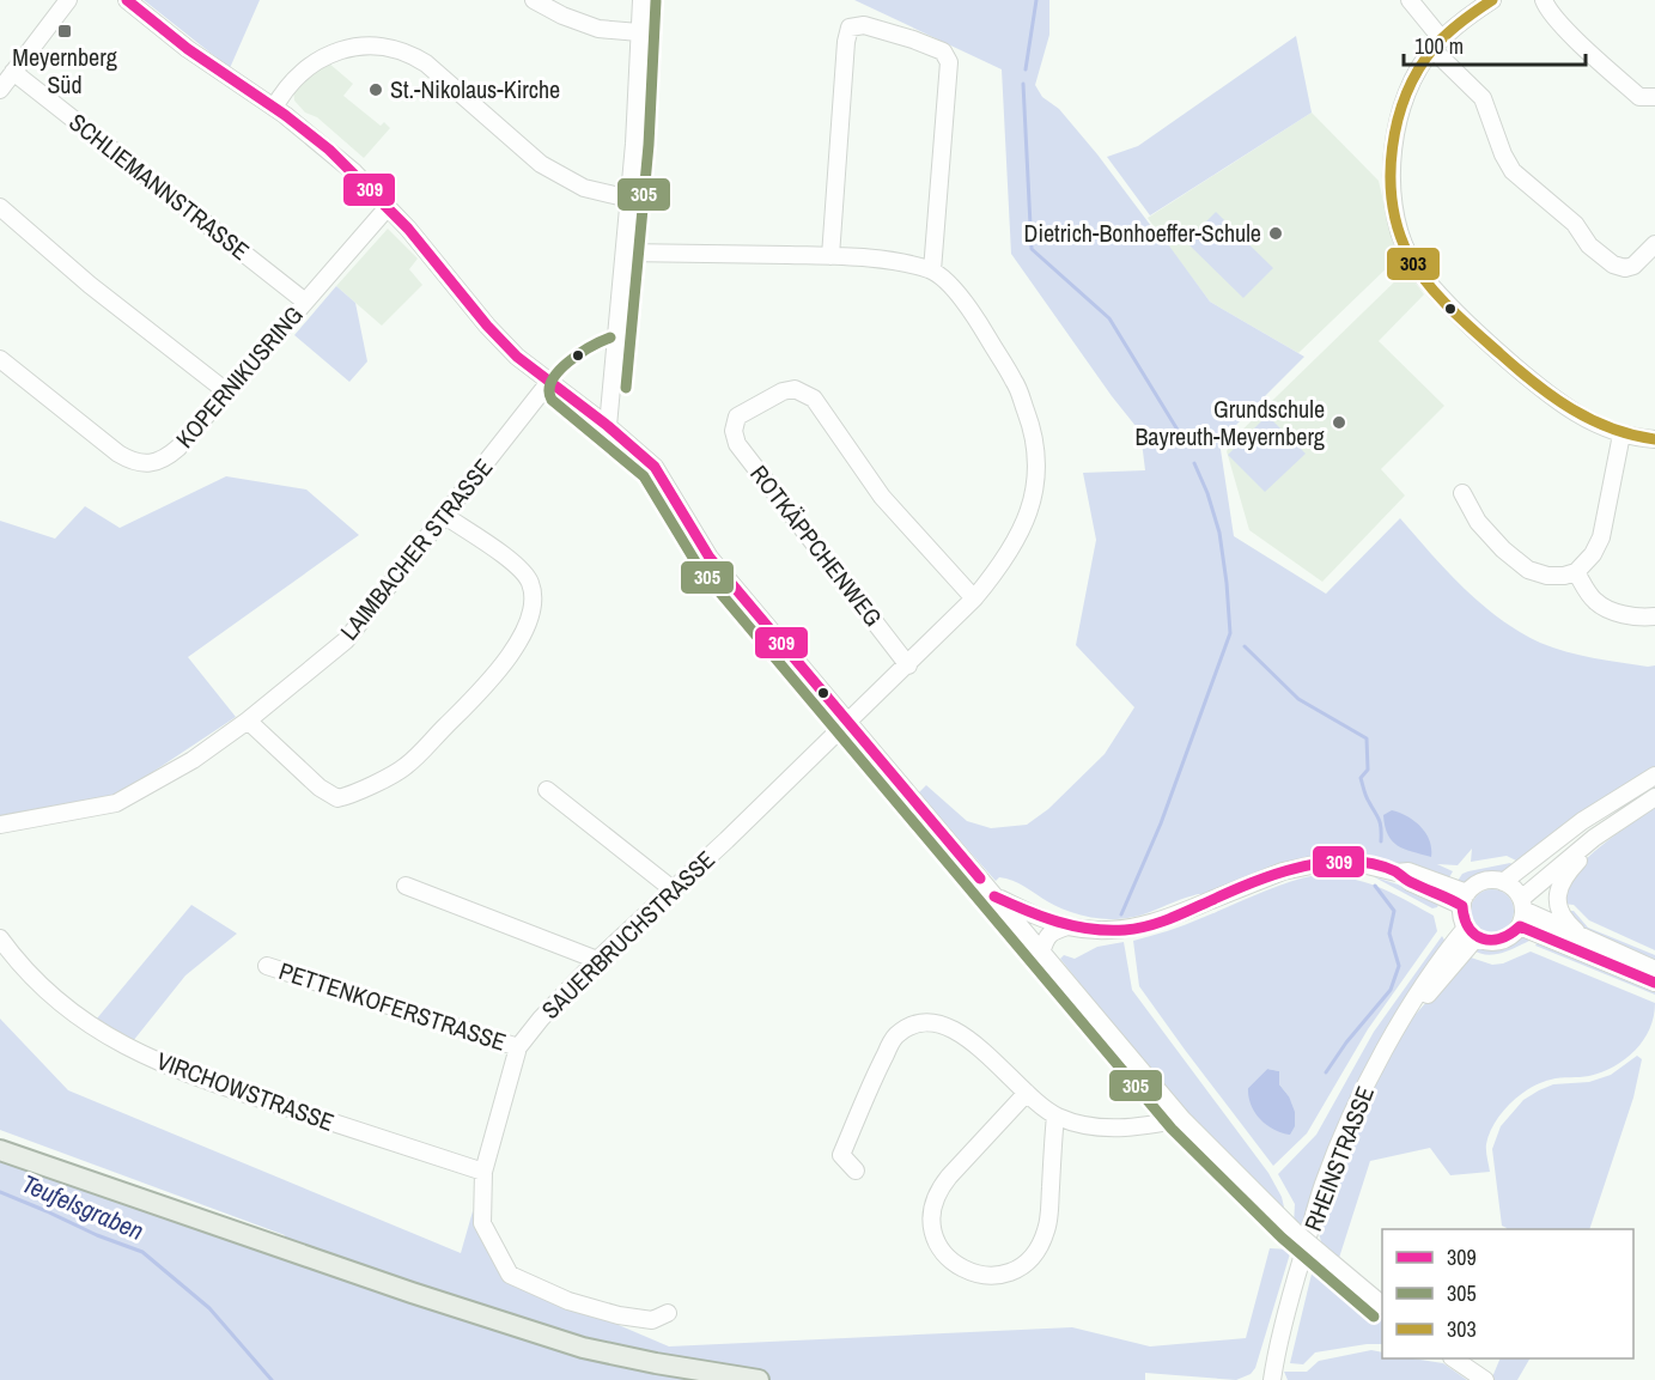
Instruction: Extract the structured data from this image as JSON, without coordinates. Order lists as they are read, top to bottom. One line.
{"streets":{"street":["SCHLIEMANNSTRASSE","KOPERNIKUSRING","ROTKÄPPCHENWEG","LAIMBACHER STRASSE","SAUERBRUCHSTRASSE","PETTENKOFERSTRASSE","VIRCHOWSTRASSE","RHEINSTRASSE"]},"crossings":[["SCHLIEMANNSTRASSE","KOPERNIKUSRING"],["ROTKÄPPCHENWEG","SAUERBRUCHSTRASSE"],["SAUERBRUCHSTRASSE","PETTENKOFERSTRASSE"],["SAUERBRUCHSTRASSE","VIRCHOWSTRASSE"]],"water":["Teufelsgraben"],"places":{"transit":["Meyernberg Süd"],"other":["St.-Nikolaus-Kirche","Dietrich-Bonhoeffer-Schule","Grundschule Bayreuth-Meyernberg"]},"lines":["transit line 309","transit line 303","transit line 305"],"legend":["309","305","303"],"scale_bar":"100 m"}
